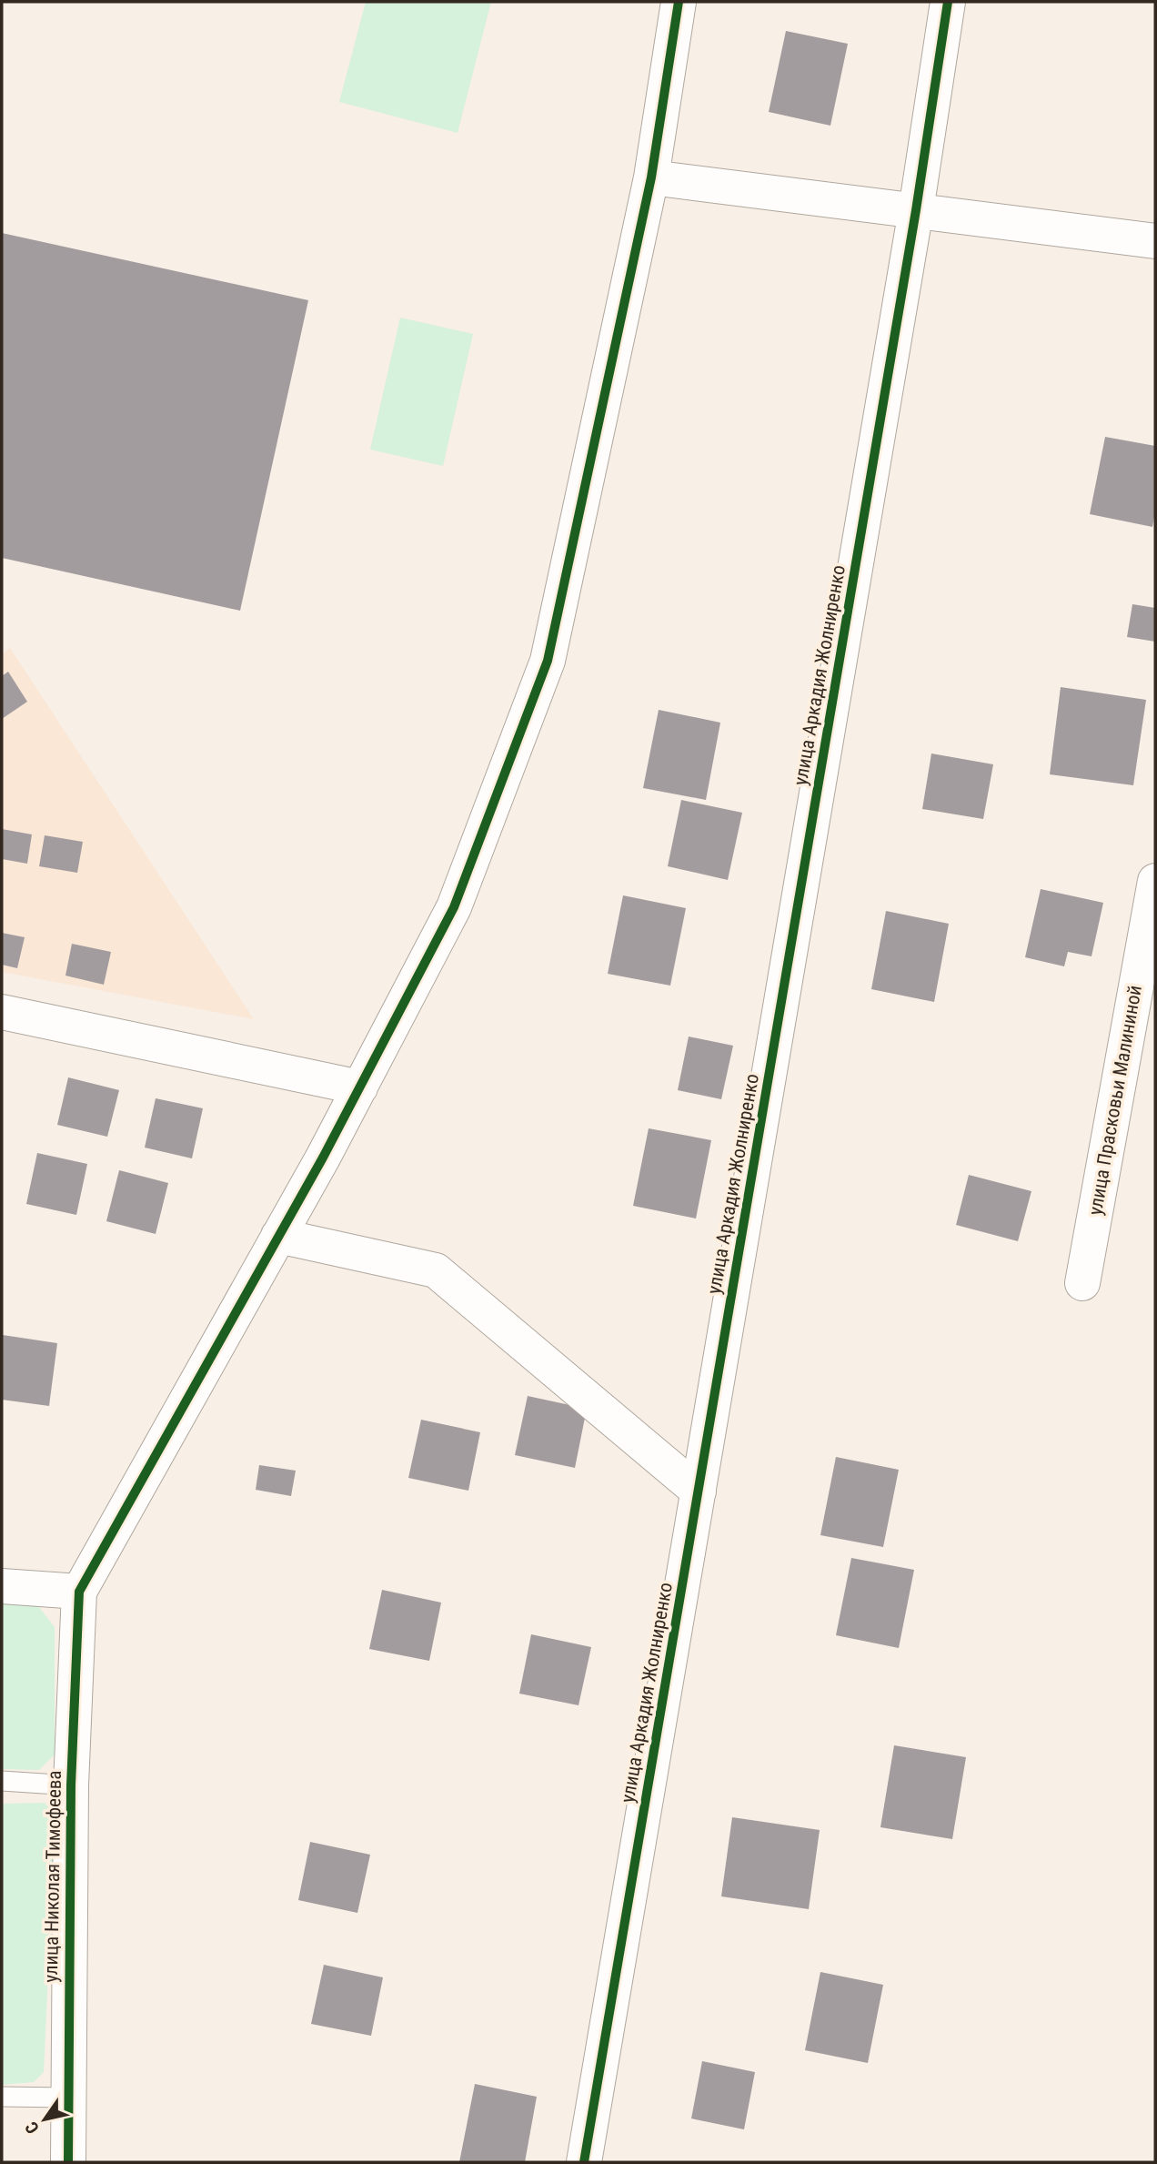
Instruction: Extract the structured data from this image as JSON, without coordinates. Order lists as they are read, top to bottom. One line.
{"streets":{"street":["улица Аркадия Жолниренко","улица Прасковьи Малининой","улица Николая Тимофеева"]},"north":"bottom left"}
